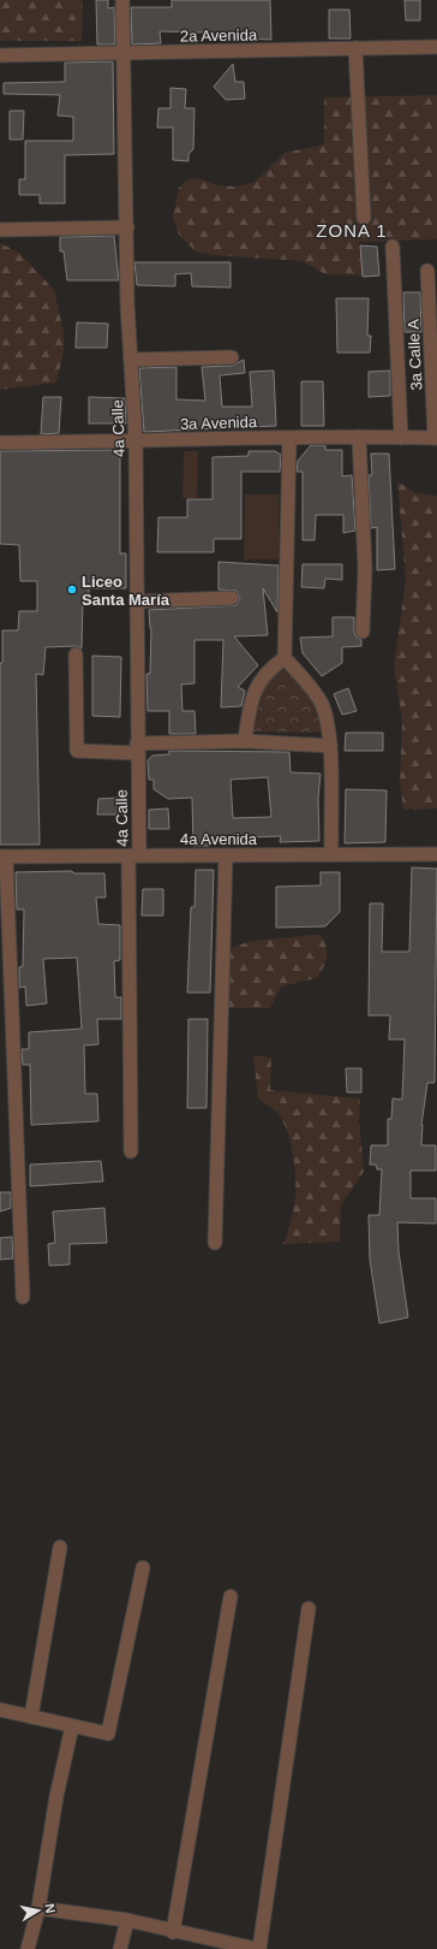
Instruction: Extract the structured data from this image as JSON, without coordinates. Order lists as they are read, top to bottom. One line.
{"streets":{"street":["2a Avenida","3a Calle A","3a Avenida","4a Calle","4a Avenida"]},"crossings":[["2a Avenida","4a Calle"],["3a Calle A","3a Avenida"],["3a Avenida","4a Calle"],["4a Calle","4a Avenida"]],"districts":["ZONA 1"],"places":["Liceo Santa María"],"north":"right"}
